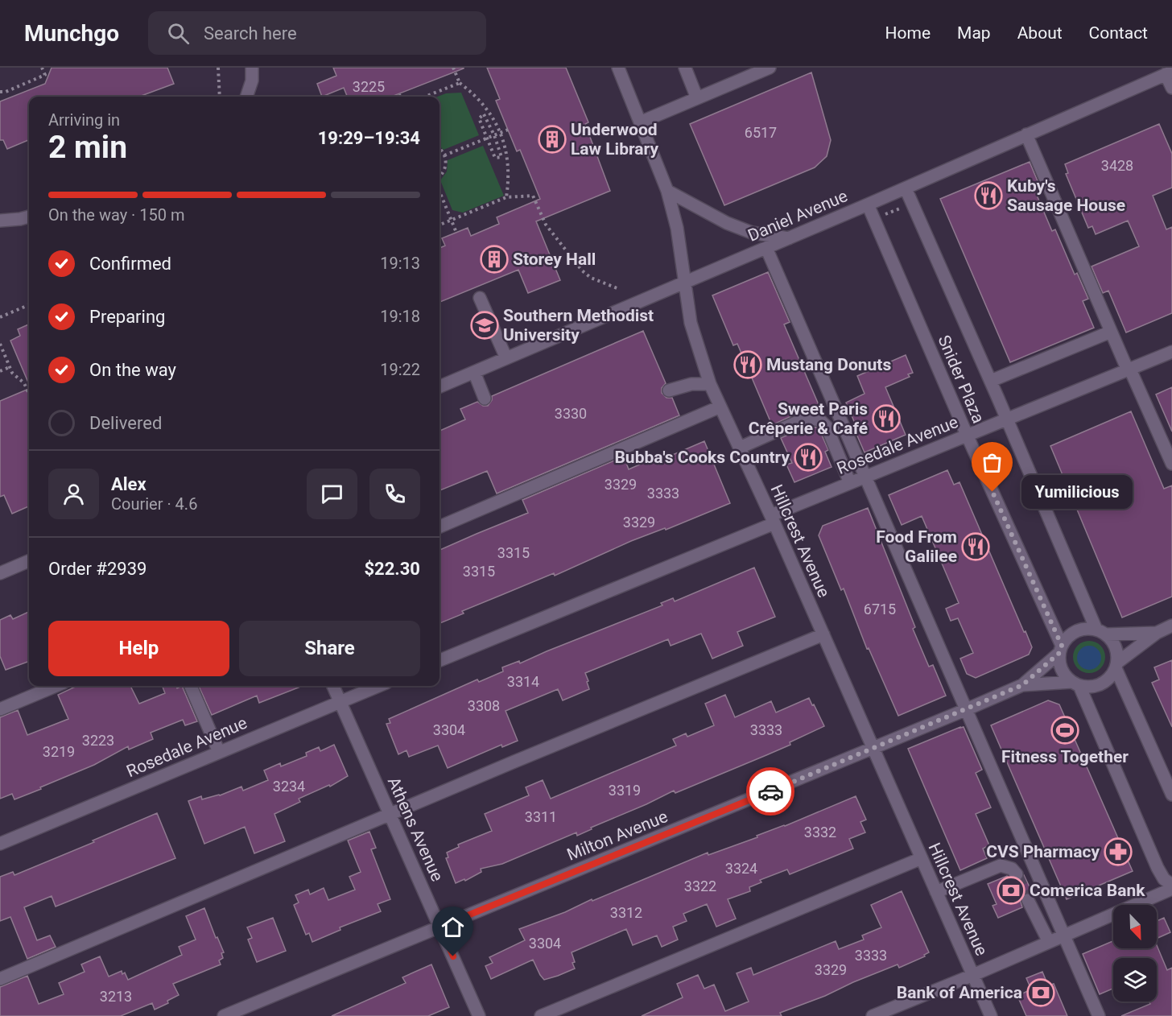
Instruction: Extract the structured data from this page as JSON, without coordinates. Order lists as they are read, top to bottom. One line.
{"streets":{"street":["Daniel Avenue","Snider Plaza","Rosedale Avenue","Hillcrest Avenue","Athens Avenue","Milton Avenue"]},"crossings":[["Daniel Avenue","Snider Plaza"],["Daniel Avenue","Hillcrest Avenue"],["Snider Plaza","Rosedale Avenue"],["Snider Plaza","Milton Avenue"],["Rosedale Avenue","Hillcrest Avenue"],["Rosedale Avenue","Athens Avenue"],["Hillcrest Avenue","Milton Avenue"],["Athens Avenue","Milton Avenue"]],"places":{"building":["Underwood Law Library","Storey Hall"],"restaurant":["Kuby's Sausage House","Mustang Donuts","Sweet Paris Crêperie & Café","Bubba's Cooks Country","Food From Galilee"],"school or university":["Southern Methodist University"],"other":["Yumilicious"],"sports":["Fitness Together"],"pharmacy":["CVS Pharmacy"],"bank":["Comerica Bank","Bank of America"]},"house_numbers":["3225","6517","3428","3330","3329","3333","3329","3315","3315","6715","3314","3308","3304","3333","3223","3219","3234","3319","3311","3332","3324","3322","3312","3304","3333","3329","3213"],"north":"bottom right","page":{"header":"Munchgo","search":"Search here","nav":["Home","Map","About","Contact"],"heading":["2 min","Arriving in","19:29–19:34"],"panel":["Alex","Courier · 4.6","Order #2939","$22.30"],"bar":"On the way · 150 m","list":[["Confirmed","19:13"],["Preparing","19:18"],["On the way","19:22"],"Delivered"],"bubble":"Yumilicious","buttons":["Help","Share"]}}
